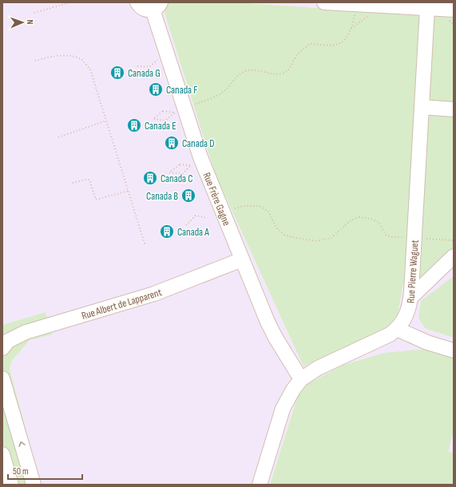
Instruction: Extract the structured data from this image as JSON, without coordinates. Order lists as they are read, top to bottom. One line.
{"streets":{"street":["Rue Frère Gagne","Rue Pierre Waguet","Rue Albert de Lapparent"]},"crossings":[["Rue Frère Gagne","Rue Pierre Waguet"],["Rue Frère Gagne","Rue Albert de Lapparent"]],"places":{"building":["Canada G","Canada F","Canada E","Canada D","Canada C","Canada B","Canada A"]},"scale_bar":"50 m","north":"right"}
